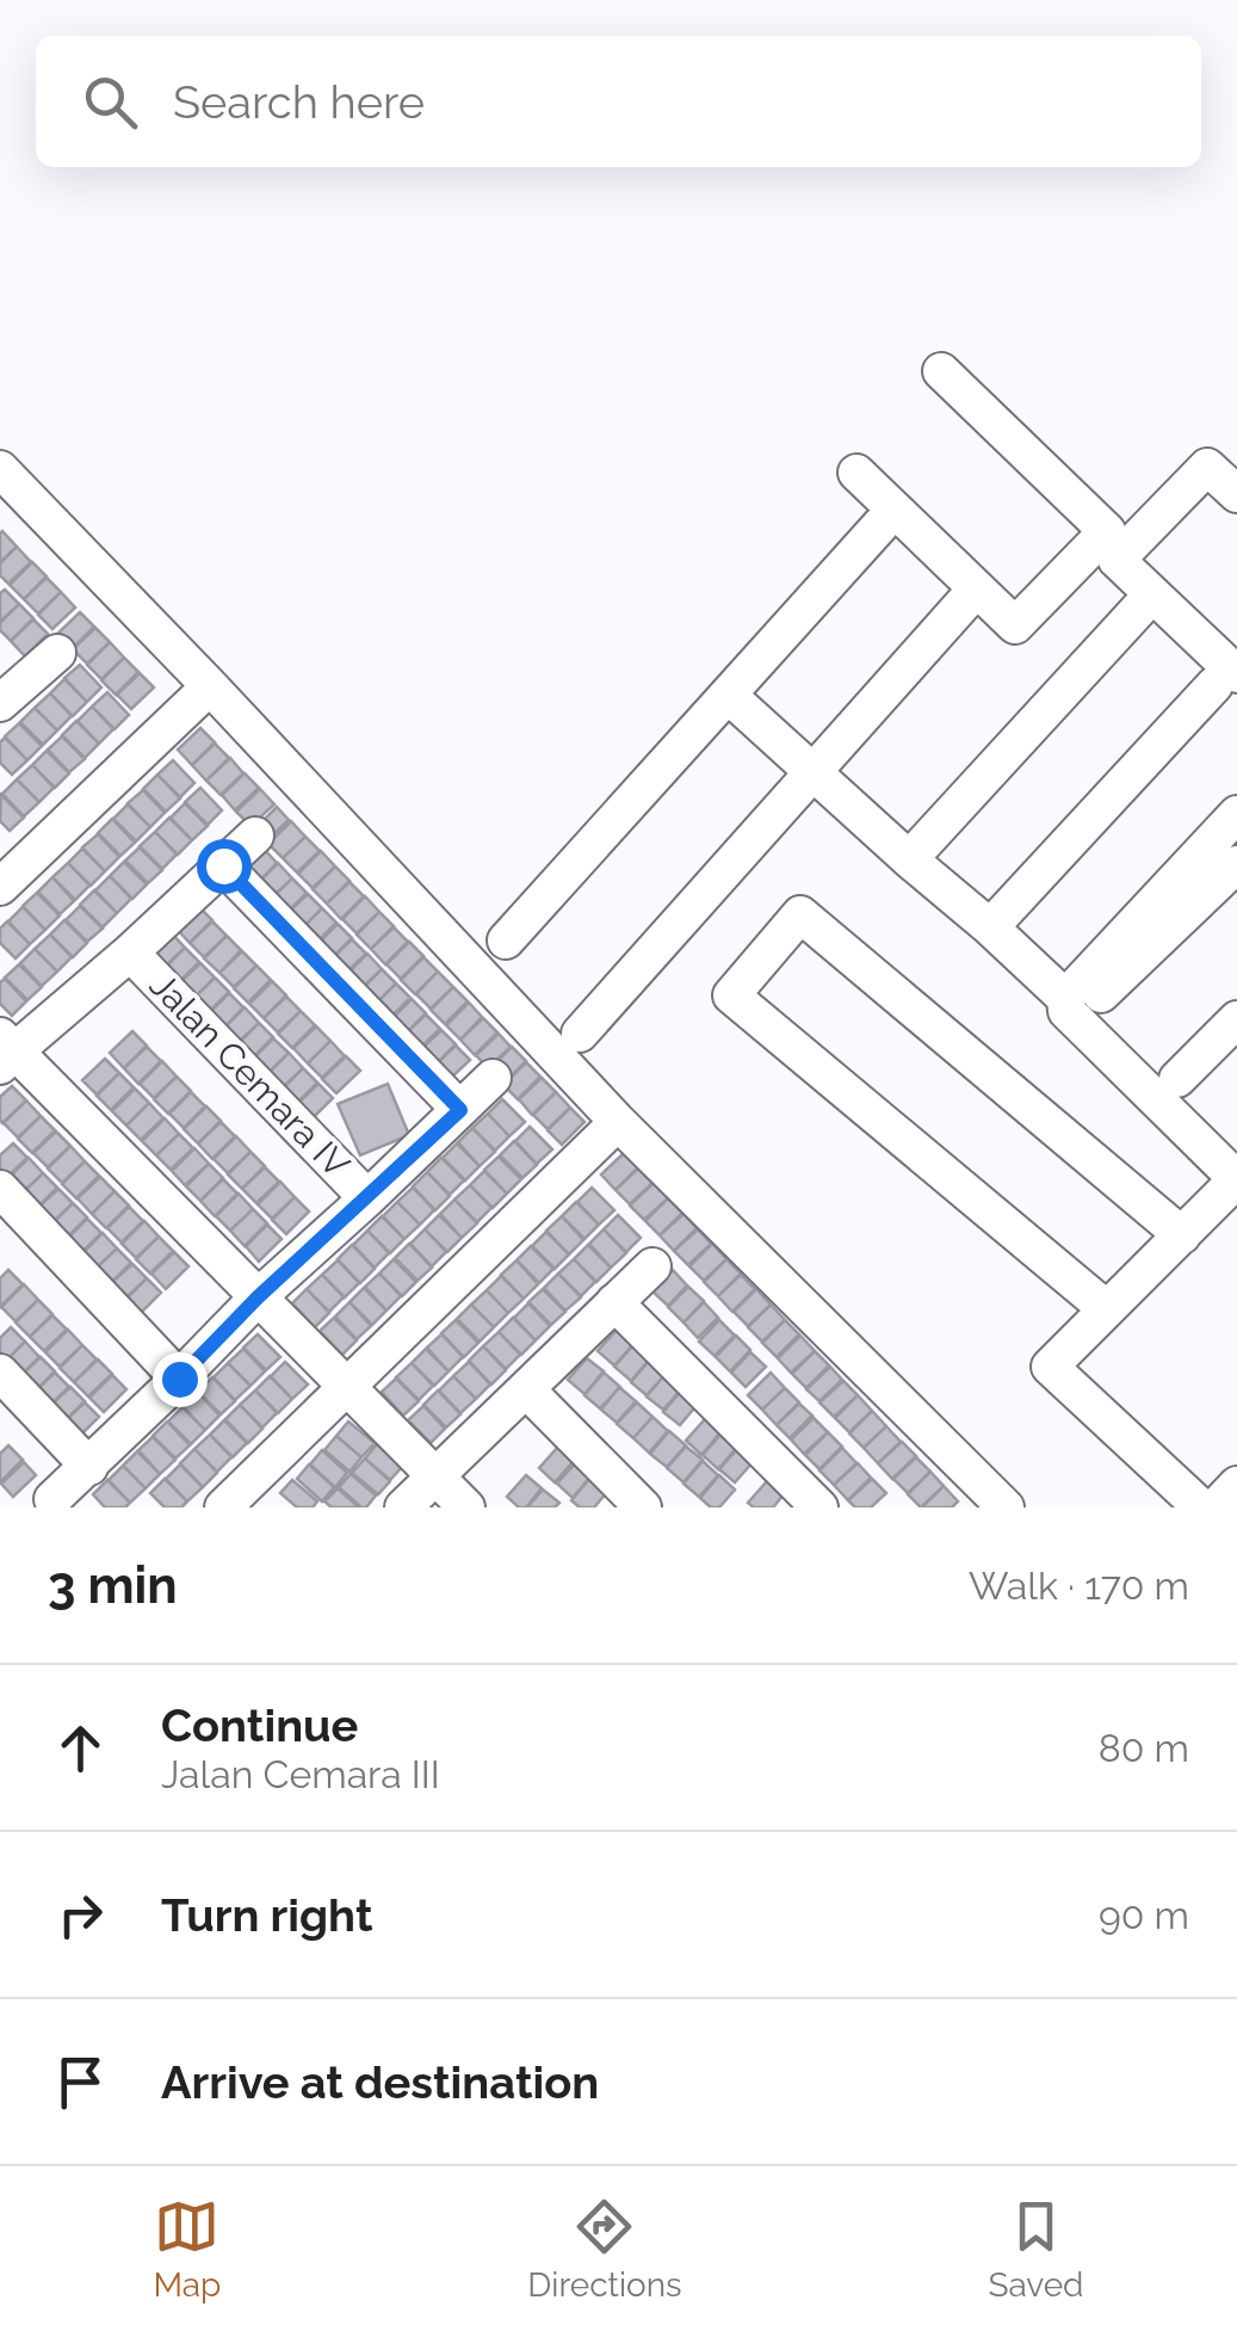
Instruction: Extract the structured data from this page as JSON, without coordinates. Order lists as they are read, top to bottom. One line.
{"streets":{"street":["Jalan Cemara IV"]},"page":{"search":"Search here","heading":["3 min","Walk · 170 m"],"list":[["Continue","Jalan Cemara III","80 m"],["Turn right","90 m"],"Arrive at destination"],"nav":["Map","Directions","Saved"]}}
